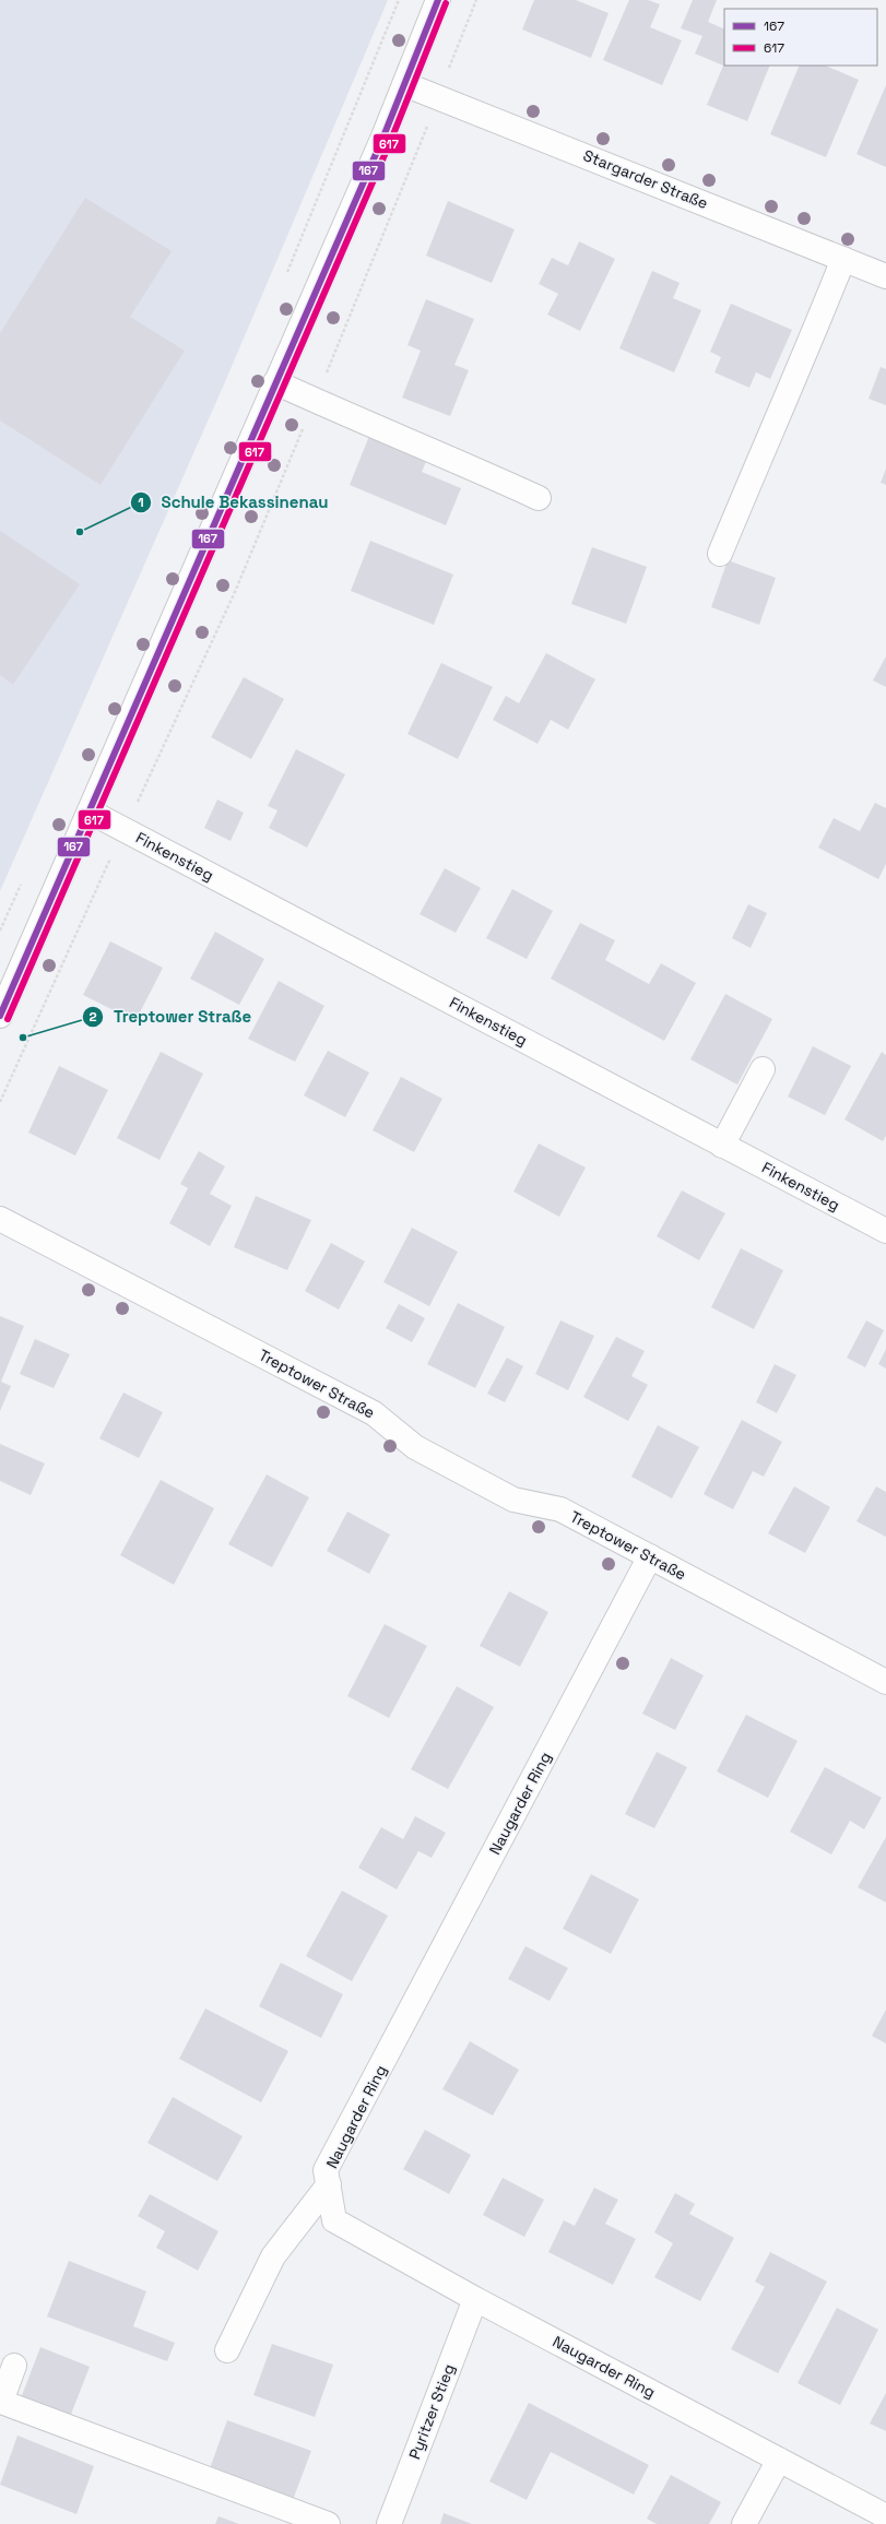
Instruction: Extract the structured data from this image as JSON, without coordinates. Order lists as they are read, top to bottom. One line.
{"streets":{"street":["Stargarder Straße","Finkenstieg","Treptower Straße","Naugarder Ring","Pyritzer Stieg"]},"crossings":[["Treptower Straße","Naugarder Ring"],["Naugarder Ring","Pyritzer Stieg"]],"places":["Schule Bekassinenau","Treptower Straße"],"lines":["transit line 167","transit line 617"],"legend":["167","617"]}
